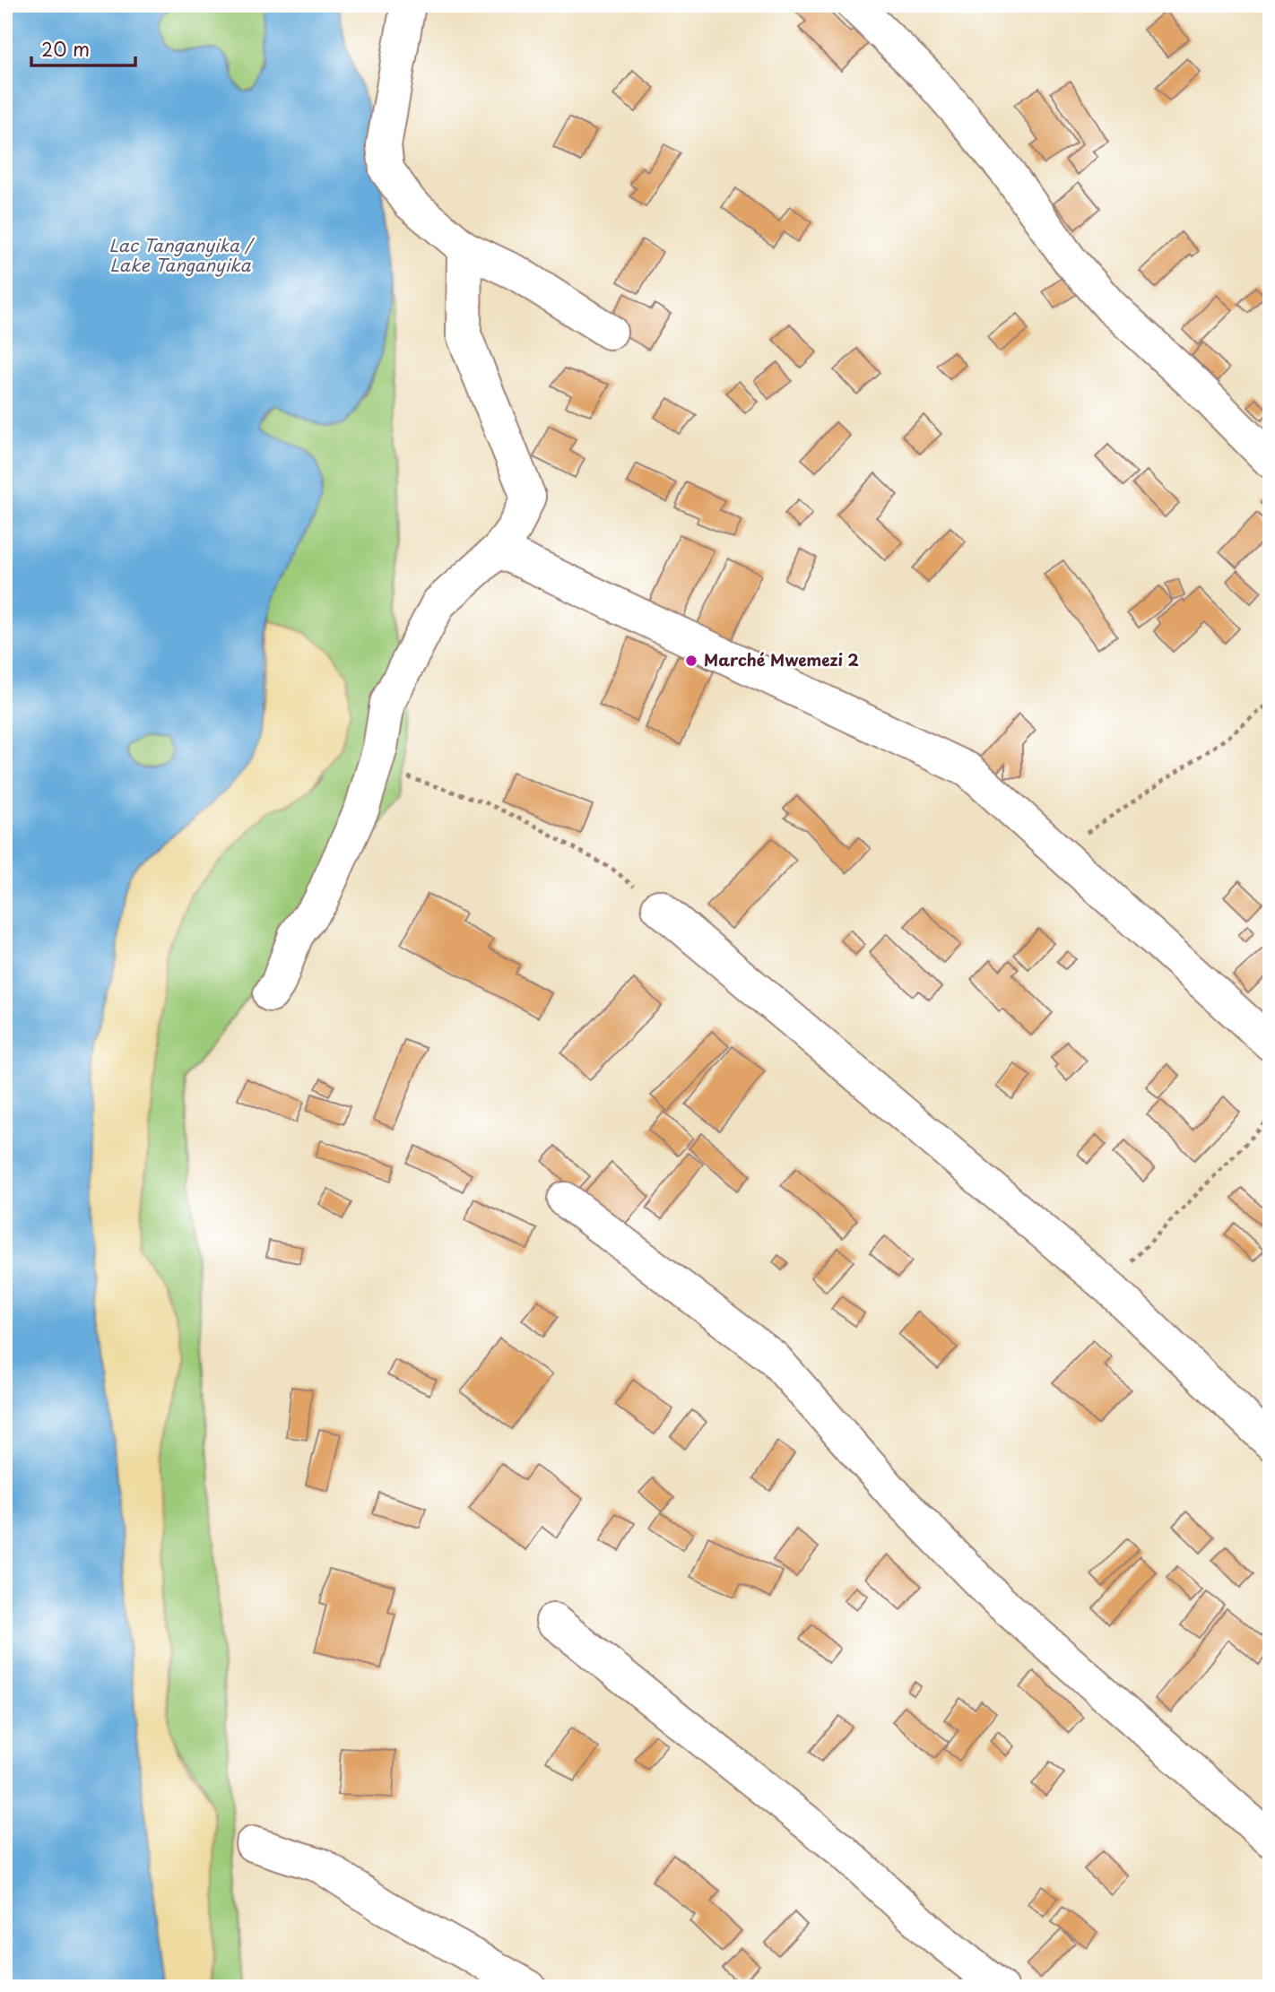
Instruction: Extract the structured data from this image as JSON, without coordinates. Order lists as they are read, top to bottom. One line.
{"water":["Lac Tanganyika / Lake Tanganyika"],"places":["Marché Mwemezi 2"],"scale_bar":"20 m"}
